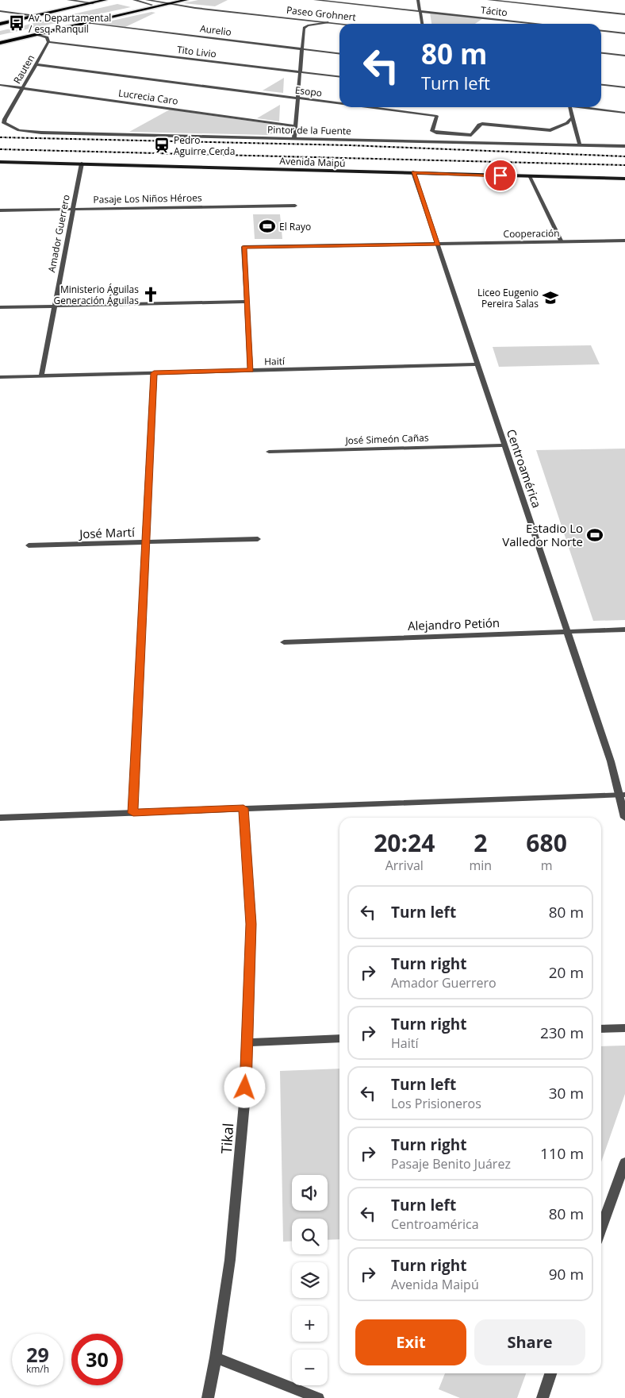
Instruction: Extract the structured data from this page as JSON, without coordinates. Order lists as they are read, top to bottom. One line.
{"streets":{"main road":["Avenida Maipú"],"street":["Tácito","Paseo Grohnert","Aurelio","Tito Livio","Rauten","Esopo","Lucrecia Caro","Pintor de la Fuente","Pasaje Los Niños Héroes","Amador Guerrero","Cooperación","Haití","José Simeón Cañas","Centroamérica","José Martí","Alejandro Petión","Tikal"]},"crossings":[["Tito Livio","Rauten"],["Rauten","Esopo"],["Rauten","Lucrecia Caro"],["Rauten","Pintor de la Fuente"],["Avenida Maipú","Amador Guerrero"],["Avenida Maipú","Centroamérica"],["Pasaje Los Niños Héroes","Amador Guerrero"],["Amador Guerrero","Haití"],["Cooperación","Centroamérica"],["Haití","Centroamérica"],["José Simeón Cañas","Centroamérica"],["Centroamérica","Alejandro Petión"]],"places":{"bus stop":["Av. Departamental / esq. Ranquil"],"station":["Pedro Aguirre Cerda"],"sports":["El Rayo","Estadio Lo Valledor Norte"],"church":["Ministerio Águilas Generación Águilas"],"school or university":["Liceo Eugenio Pereira Salas"]},"page":{"turn":["80 m","Turn left"],"eta":["20:24","Arrival","2","min","680","m"],"list":[{"name":"Turn left","value":"80 m"},{"name":"Turn right","note":"Amador Guerrero","value":"20 m"},{"name":"Turn right","note":"Haití","value":"230 m"},{"name":"Turn left","note":"Los Prisioneros","value":"30 m"},{"name":"Turn right","note":"Pasaje Benito Juárez","value":"110 m"},{"name":"Turn left","note":"Centroamérica","value":"80 m"},{"name":"Turn right","note":"Avenida Maipú","value":"90 m"}],"map_buttons":["+","−"],"buttons":["Exit","Share"],"speed":"29 km/h","limit":"30"}}
